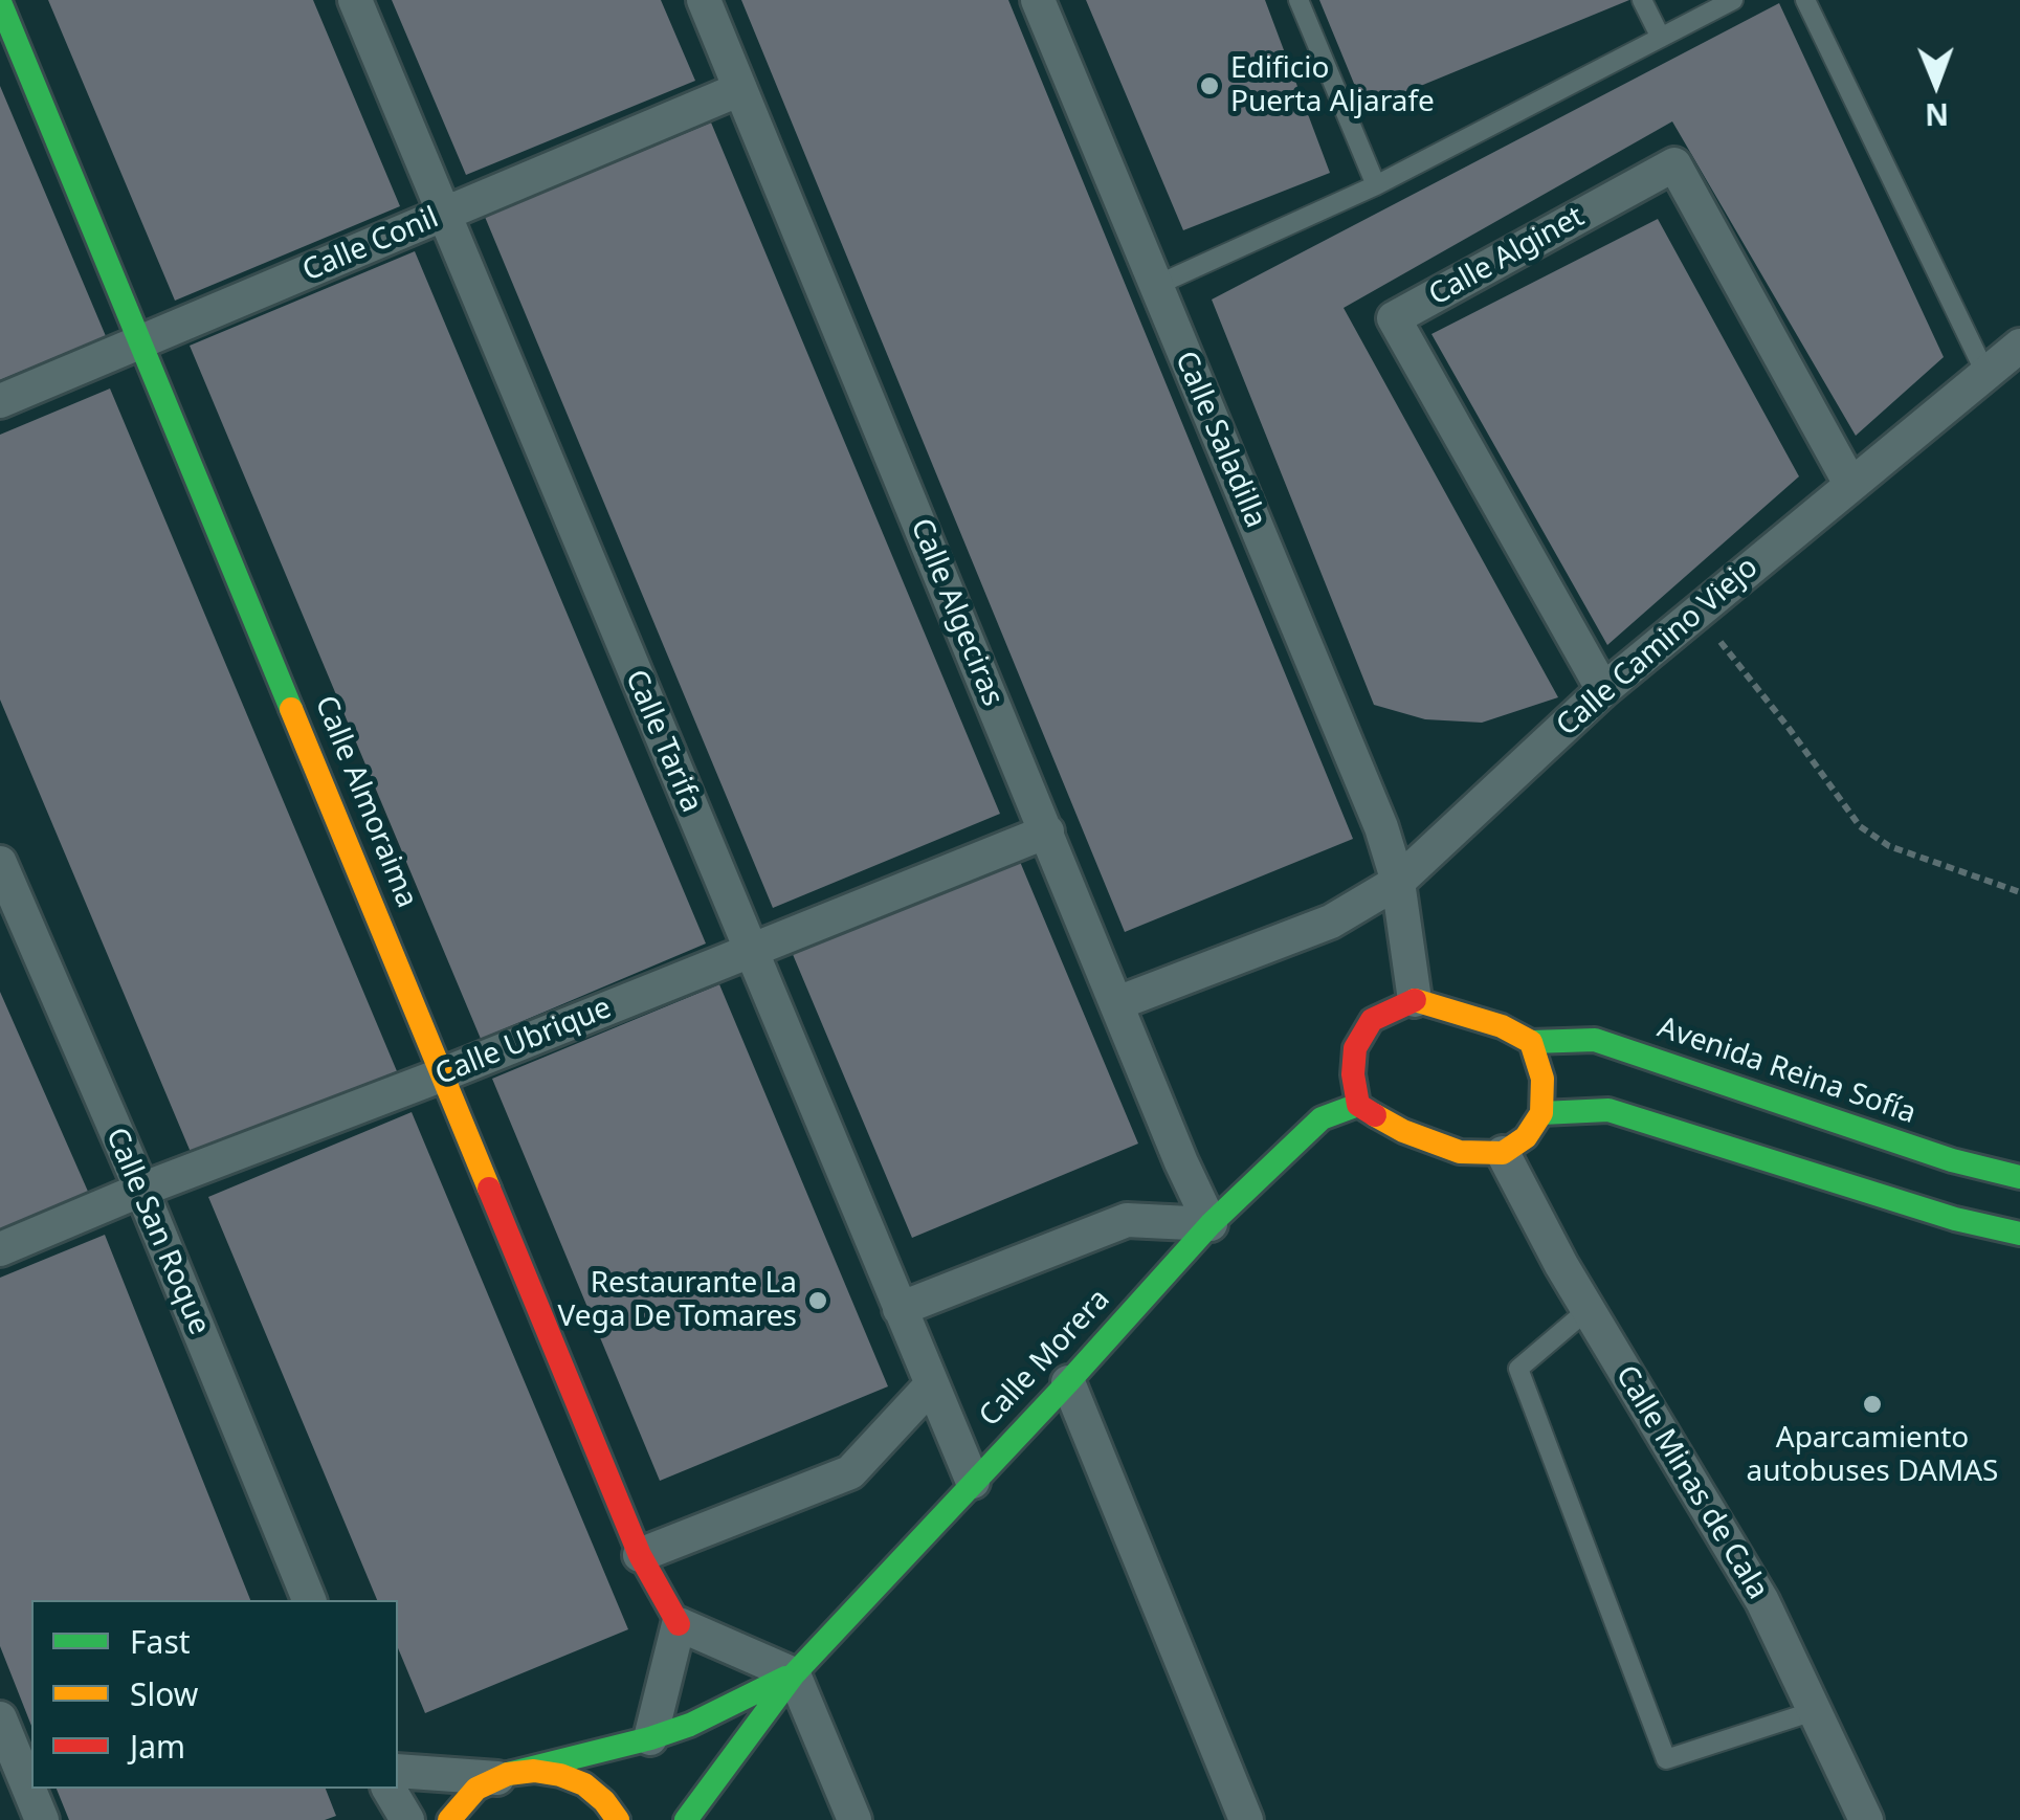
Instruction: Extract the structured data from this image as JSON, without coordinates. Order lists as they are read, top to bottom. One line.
{"streets":{"street":["Calle Conil","Calle Alginet","Calle Saladilla","Calle Algeciras","Calle Camino Viejo","Calle Tarifa","Calle Almoraima","Calle Ubrique","Avenida Reina Sofía","Calle San Roque","Calle Morera","Calle Minas de Cala"]},"crossings":[["Calle Conil","Calle Algeciras"],["Calle Conil","Calle Tarifa"],["Calle Conil","Calle Almoraima"],["Calle Alginet","Calle Camino Viejo"],["Calle Saladilla","Calle Camino Viejo"],["Calle Algeciras","Calle Camino Viejo"],["Calle Algeciras","Calle Ubrique"],["Calle Algeciras","Calle Morera"],["Calle Tarifa","Calle Ubrique"],["Calle Tarifa","Calle Morera"],["Calle Almoraima","Calle Ubrique"],["Calle Ubrique","Calle San Roque"],["Avenida Reina Sofía","Calle Morera"],["Avenida Reina Sofía","Calle Minas de Cala"],["Calle Morera","Calle Minas de Cala"]],"places":["Edificio Puerta Aljarafe","Restaurante La Vega De Tomares","Aparcamiento autobuses DAMAS"],"legend":["Fast","Slow","Jam"],"north":"bottom"}
